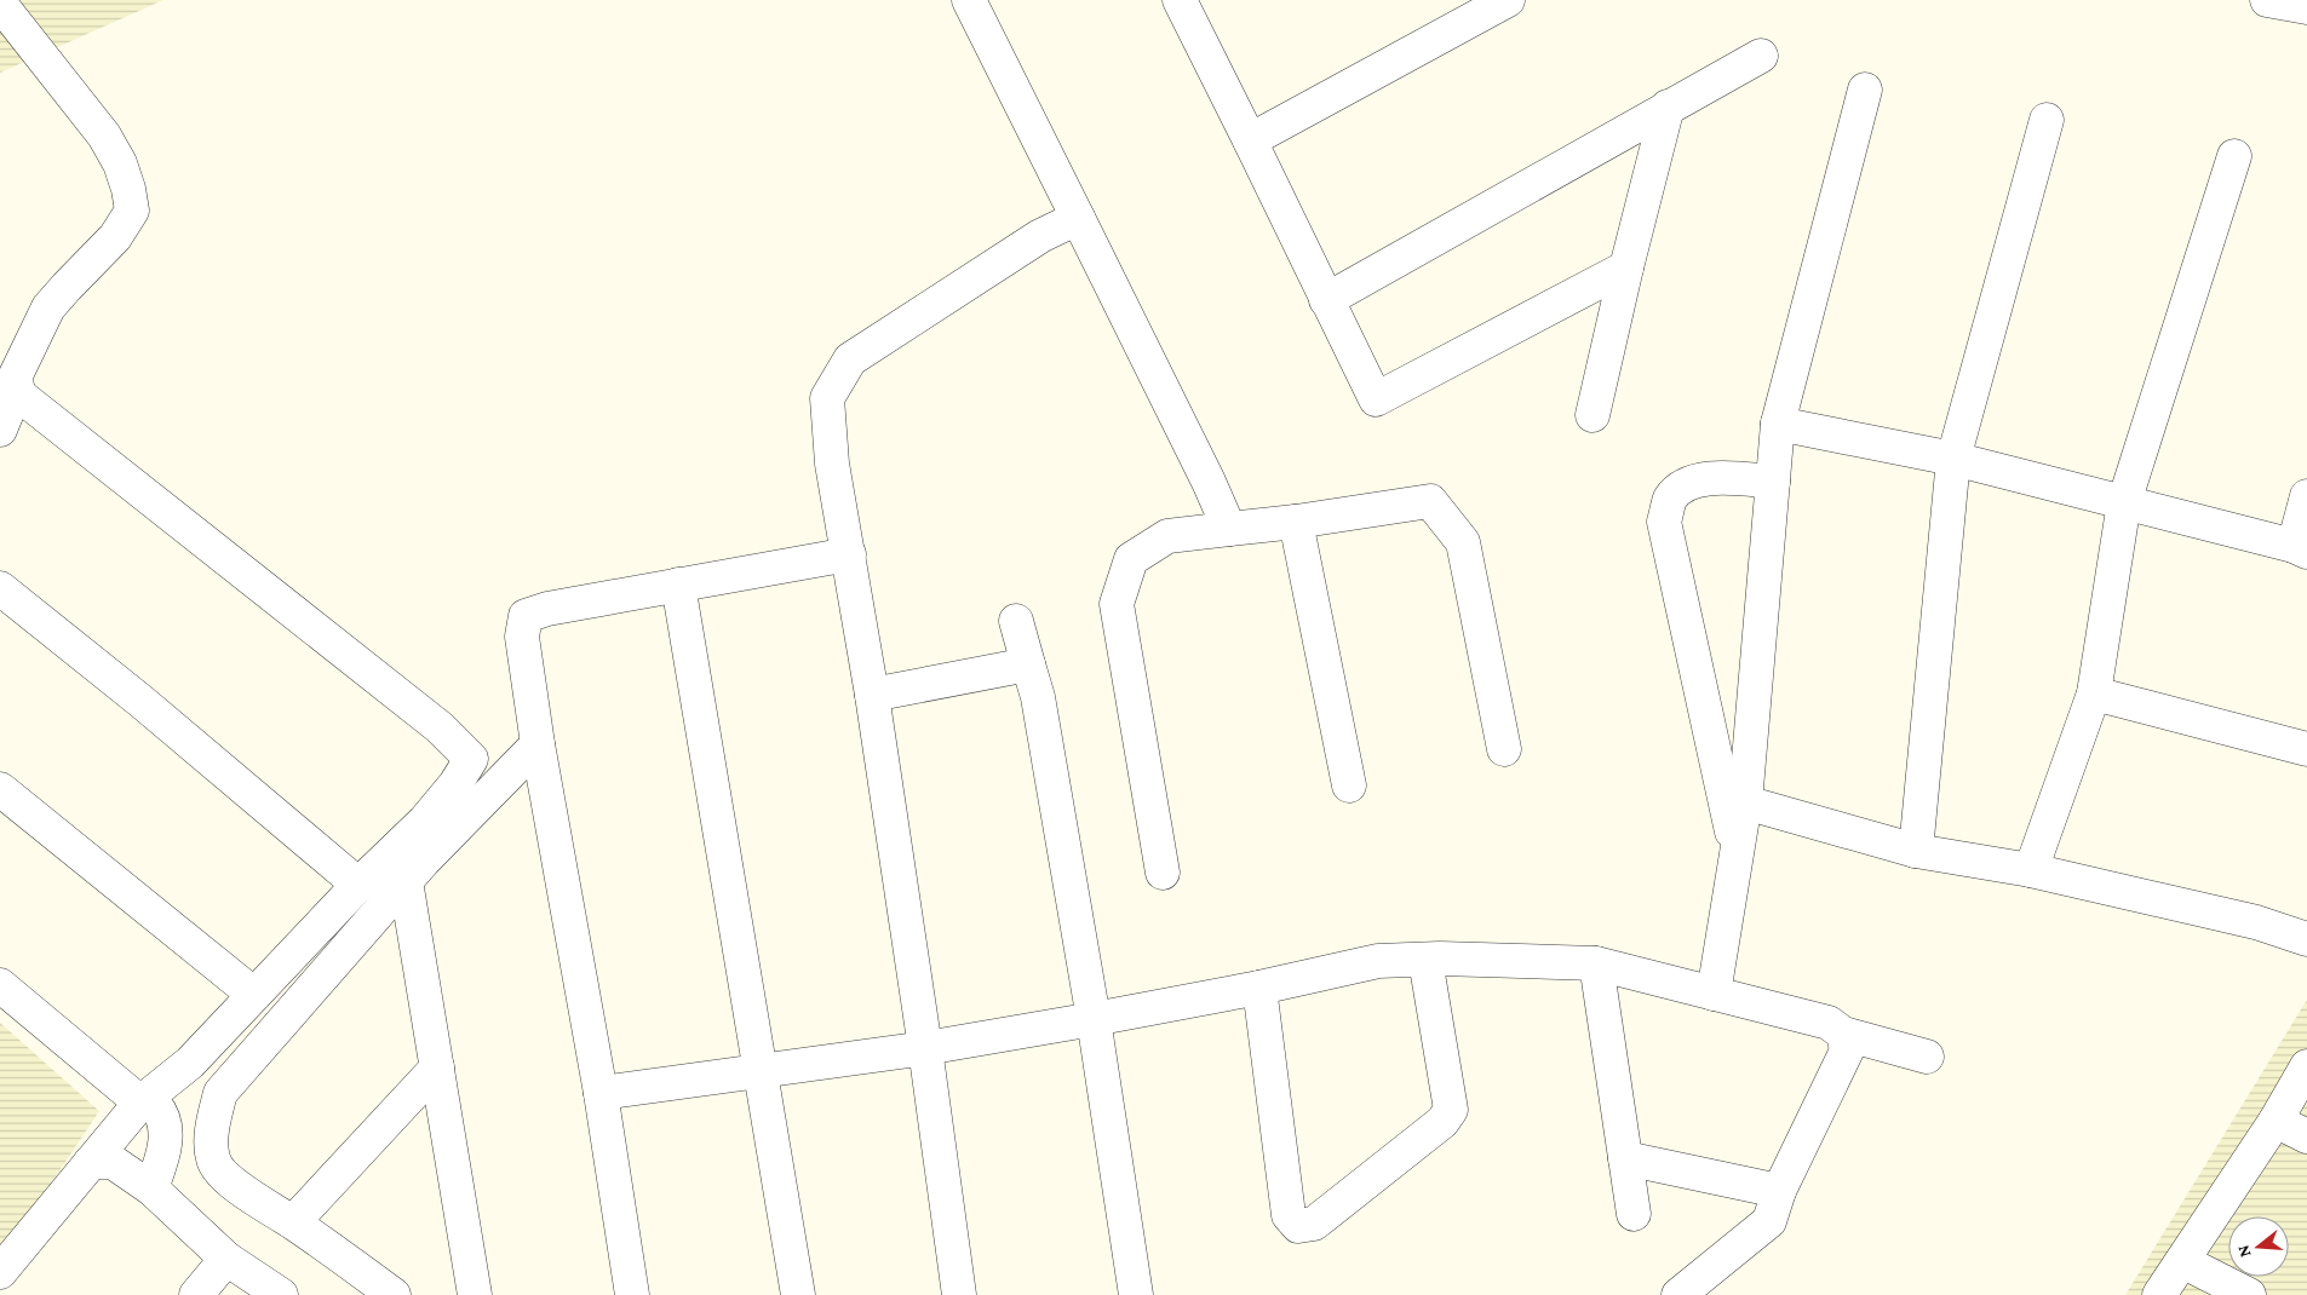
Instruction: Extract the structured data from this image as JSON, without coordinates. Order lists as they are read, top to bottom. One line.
{"north":"left"}
